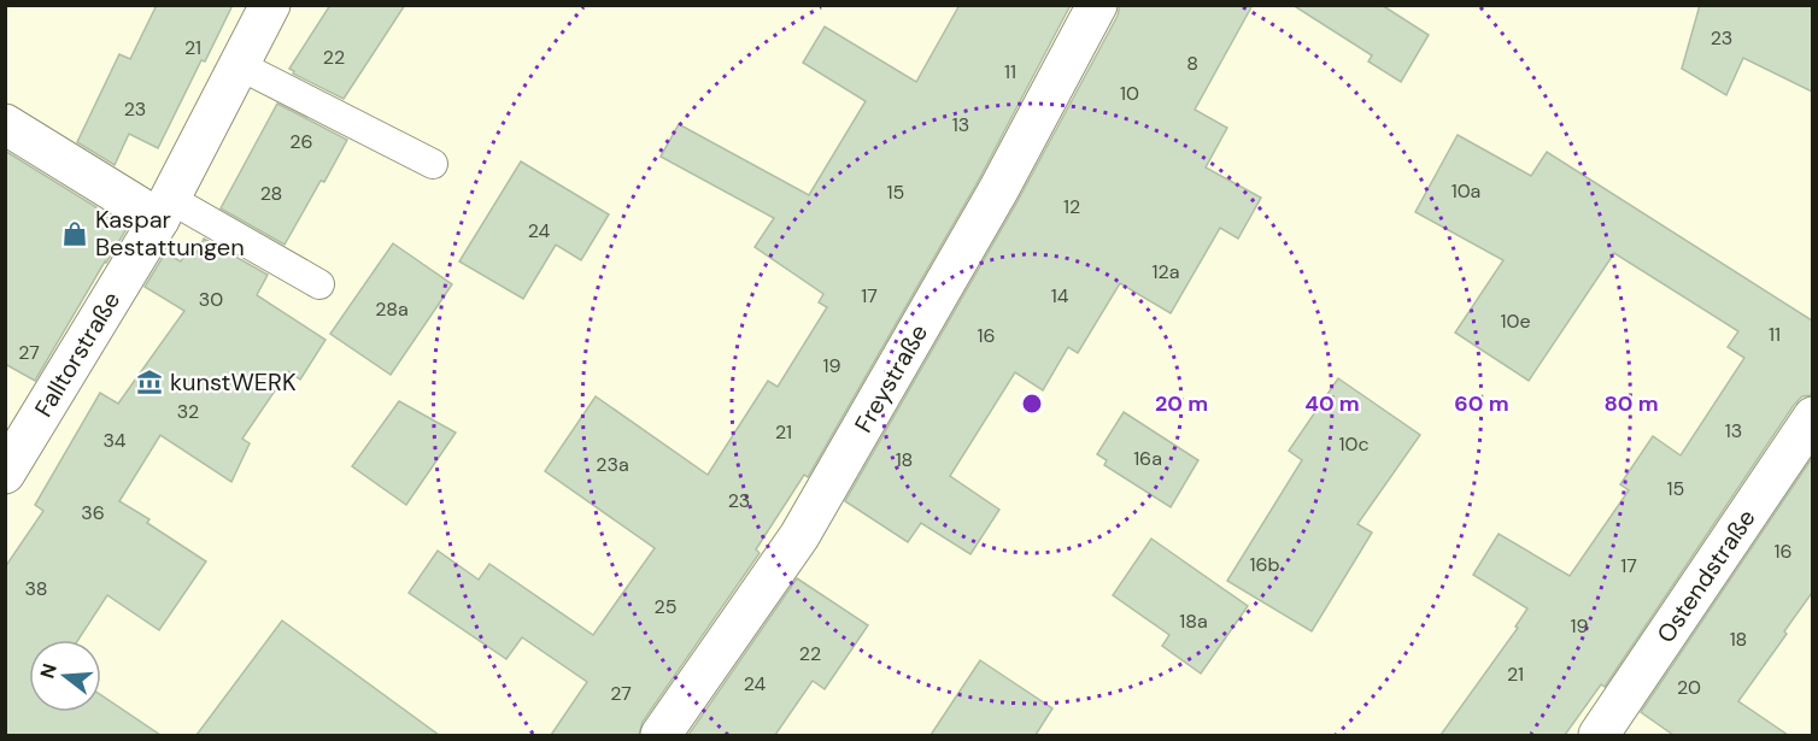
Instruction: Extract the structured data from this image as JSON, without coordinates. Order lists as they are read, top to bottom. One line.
{"streets":{"street":["Falltorstraße","Freystraße","Ostendstraße"]},"places":{"shop":["Kaspar Bestattungen"],"museum":["kunstWERK"]},"house_numbers":["23","21","22","8","11","10","23","13","26","10a","15","28","12","24","12a","17","14","30","28a","10e","11","16","27","19","32","13","21","34","10c","16a","18","23a","15","23","36","16","16b","17","38","25","18a","19","18","22","21","24","20","27"],"north":"left","rings":["20 m","40 m","60 m","80 m"]}
